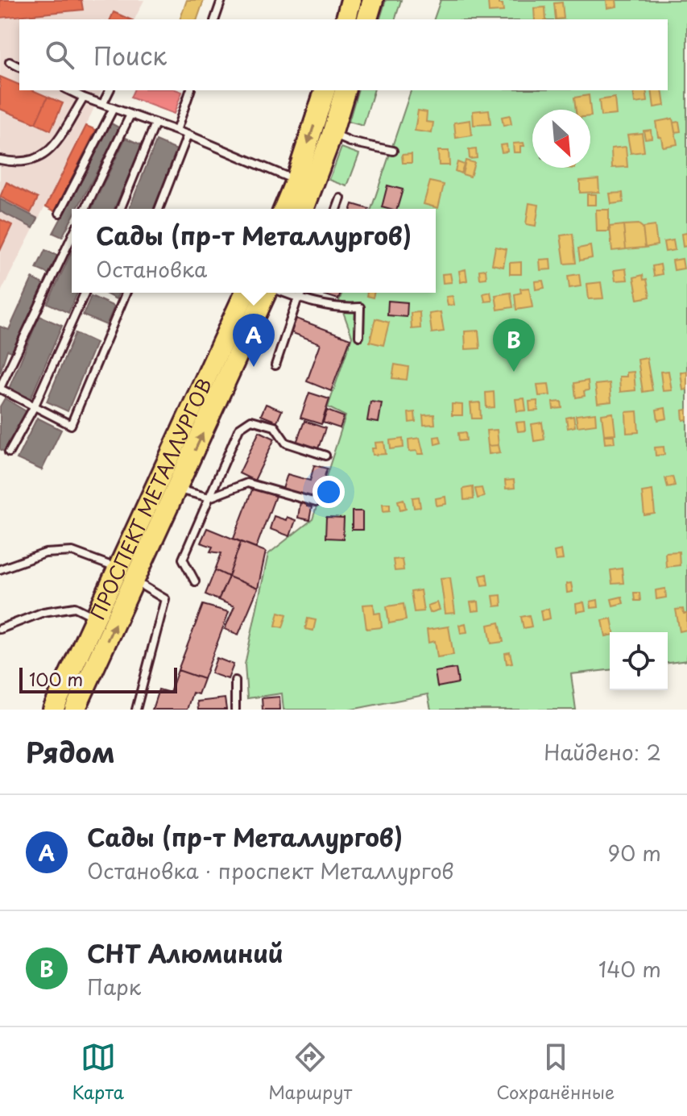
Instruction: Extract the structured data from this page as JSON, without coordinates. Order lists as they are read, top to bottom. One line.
{"streets":{"main road":["ПРОСПЕКТ МЕТАЛЛУРГОВ"]},"scale_bar":"100 m","north":"bottom right","page":{"search":"Поиск","popup":["Сады (пр-т Металлургов)","Остановка"],"pins":["A","B"],"scale":"100 m","heading":["Рядом","Найдено: 2"],"list":[{"mark":"A","name":"Сады (пр-т Металлургов)","note":"Остановка · проспект Металлургов","value":"90 m"},{"mark":"B","name":"СНТ Алюминий","note":"Парк","value":"140 m"}],"nav":["Карта","Маршрут","Сохранённые"]}}
